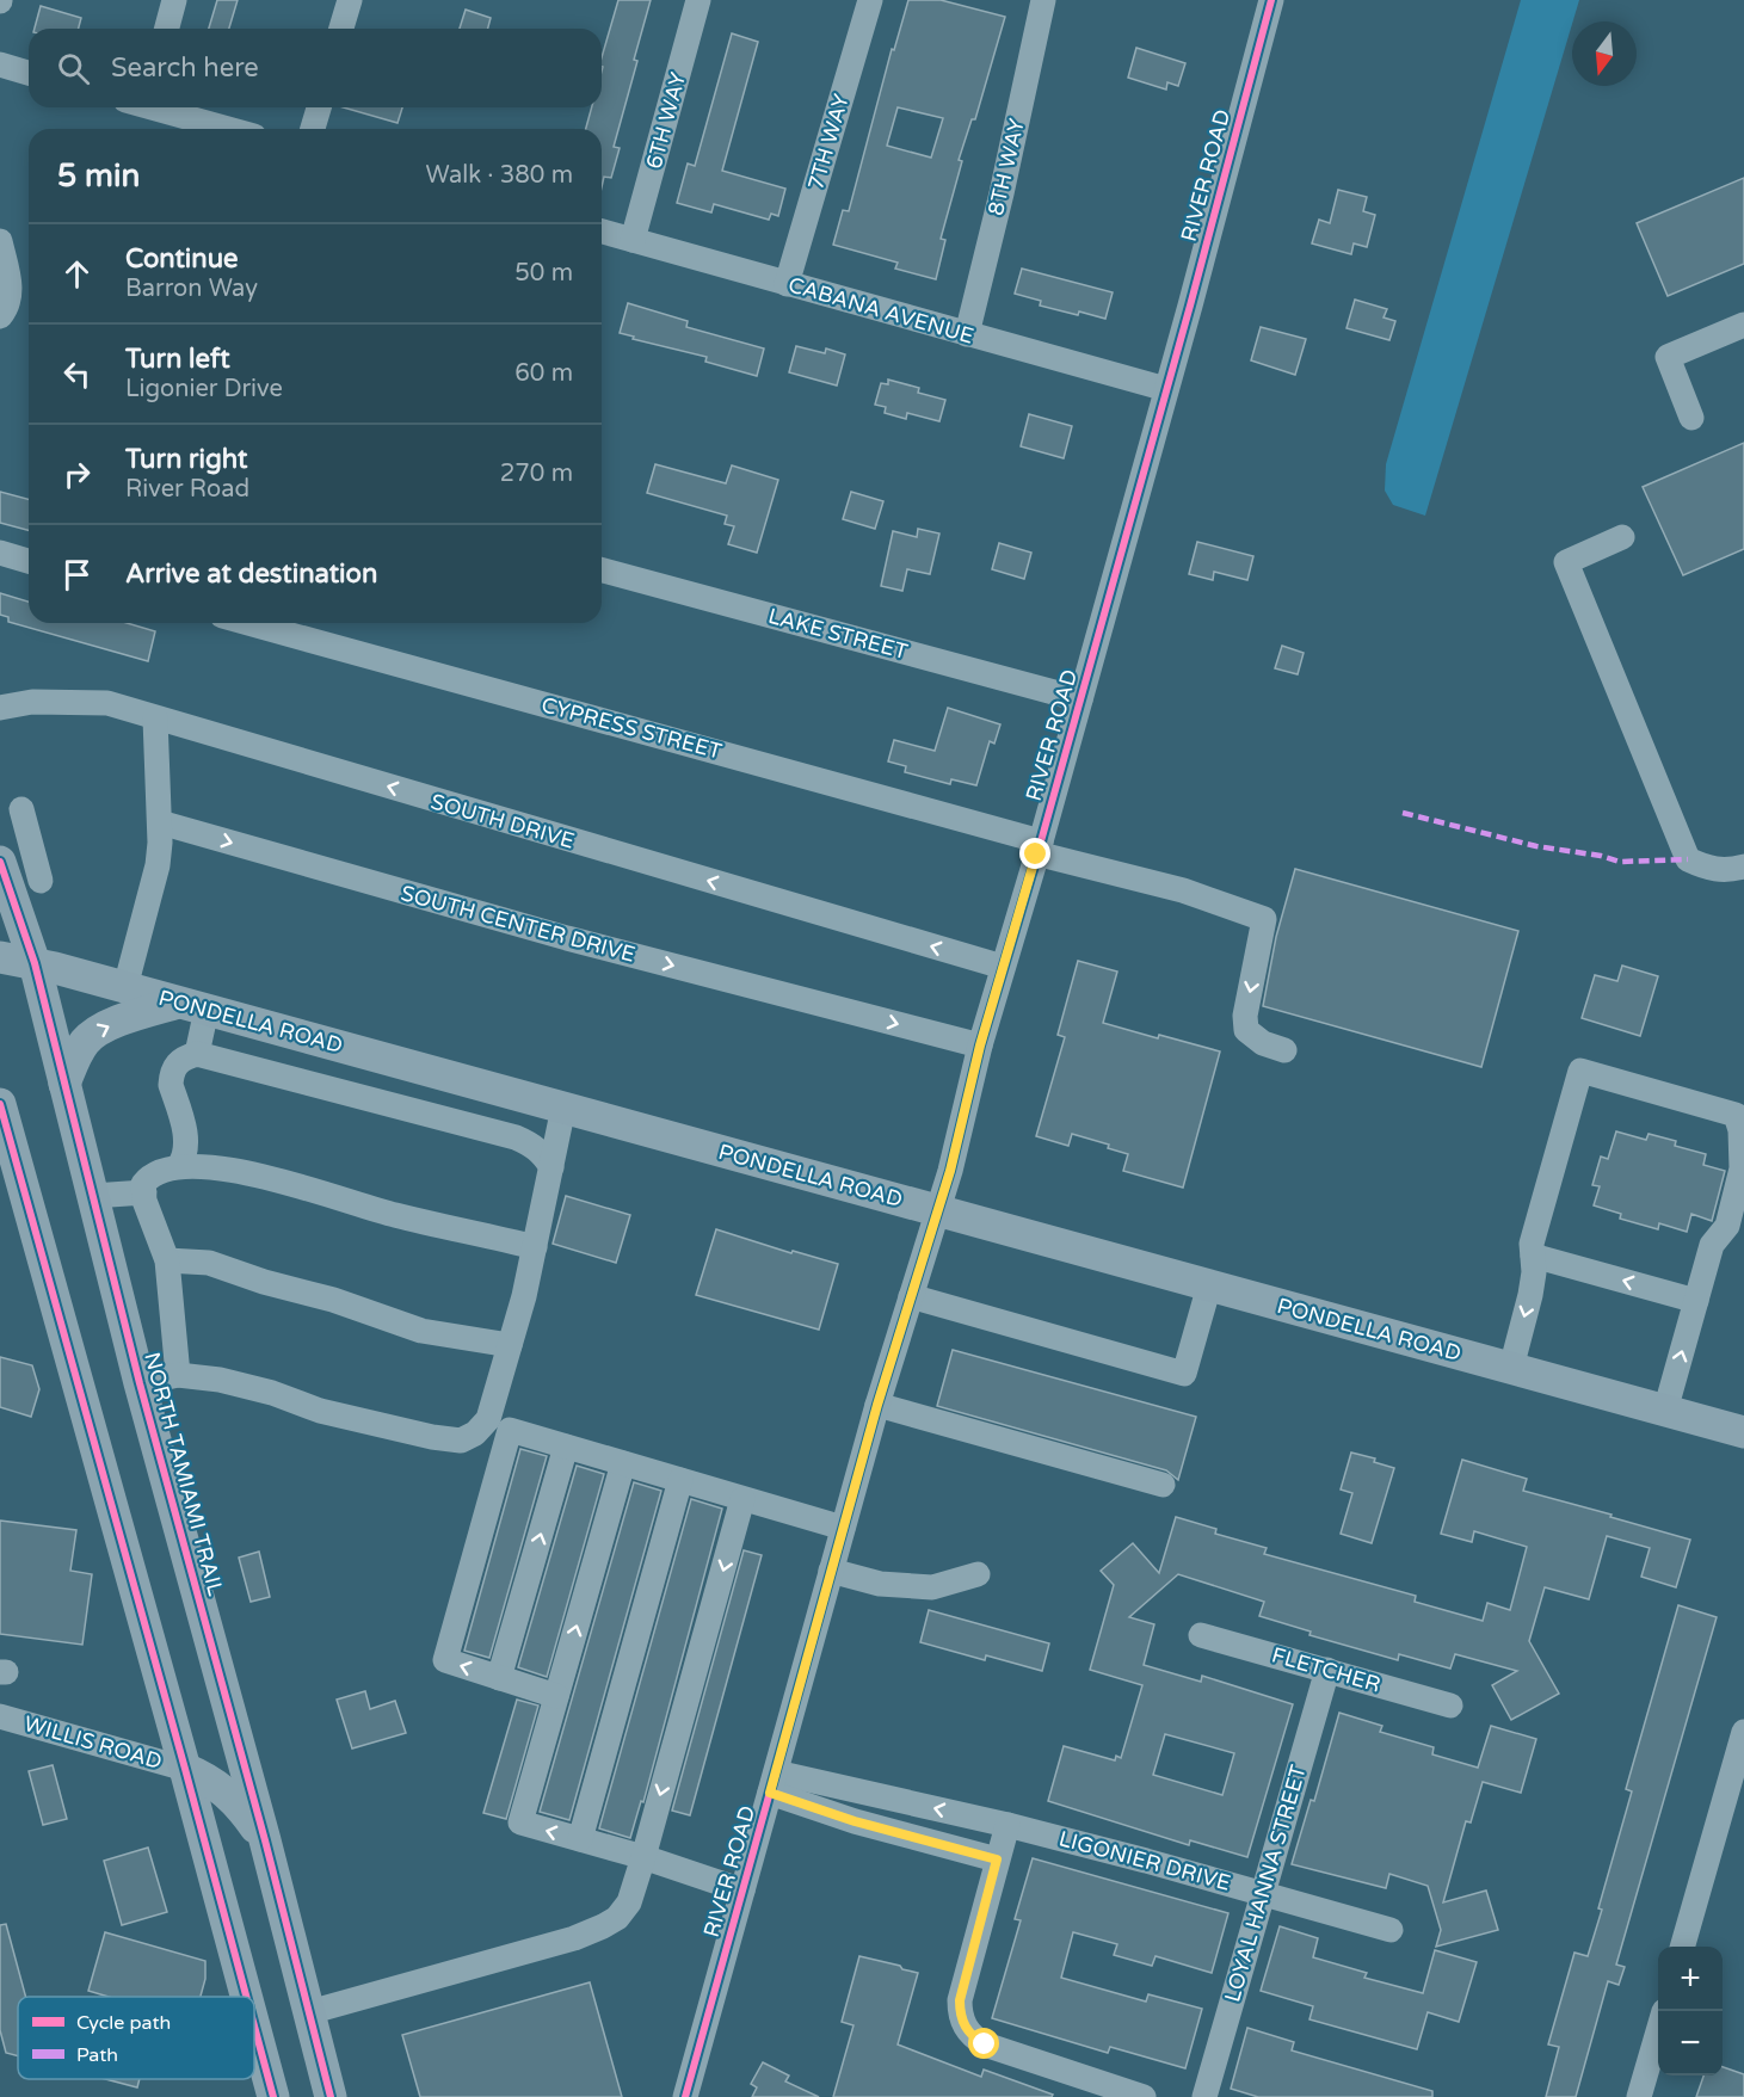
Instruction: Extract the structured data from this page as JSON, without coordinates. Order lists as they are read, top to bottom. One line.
{"streets":{"main road":["PONDELLA ROAD","NORTH TAMIAMI TRAIL"],"street":["6TH WAY","7TH WAY","8TH WAY","RIVER ROAD","CABANA AVENUE","LAKE STREET","CYPRESS STREET","SOUTH DRIVE","SOUTH CENTER DRIVE","FLETCHER","WILLIS ROAD","LIGONIER DRIVE","LOYAL HANNA STREET"]},"crossings":[["6TH WAY","CABANA AVENUE"],["7TH WAY","CABANA AVENUE"],["8TH WAY","CABANA AVENUE"],["RIVER ROAD","CABANA AVENUE"],["RIVER ROAD","LAKE STREET"],["RIVER ROAD","CYPRESS STREET"],["RIVER ROAD","SOUTH DRIVE"],["RIVER ROAD","SOUTH CENTER DRIVE"],["RIVER ROAD","PONDELLA ROAD"],["RIVER ROAD","LIGONIER DRIVE"],["PONDELLA ROAD","NORTH TAMIAMI TRAIL"],["FLETCHER","LOYAL HANNA STREET"],["LIGONIER DRIVE","LOYAL HANNA STREET"]],"one_way":["SOUTH DRIVE"],"legend":["Cycle path","Path"],"north":"bottom","page":{"search":"Search here","heading":["5 min","Walk · 380 m"],"list":[["Continue","Barron Way","50 m"],["Turn left","Ligonier Drive","60 m"],["Turn right","River Road","270 m"],"Arrive at destination"],"map_buttons":["+","−"]}}
